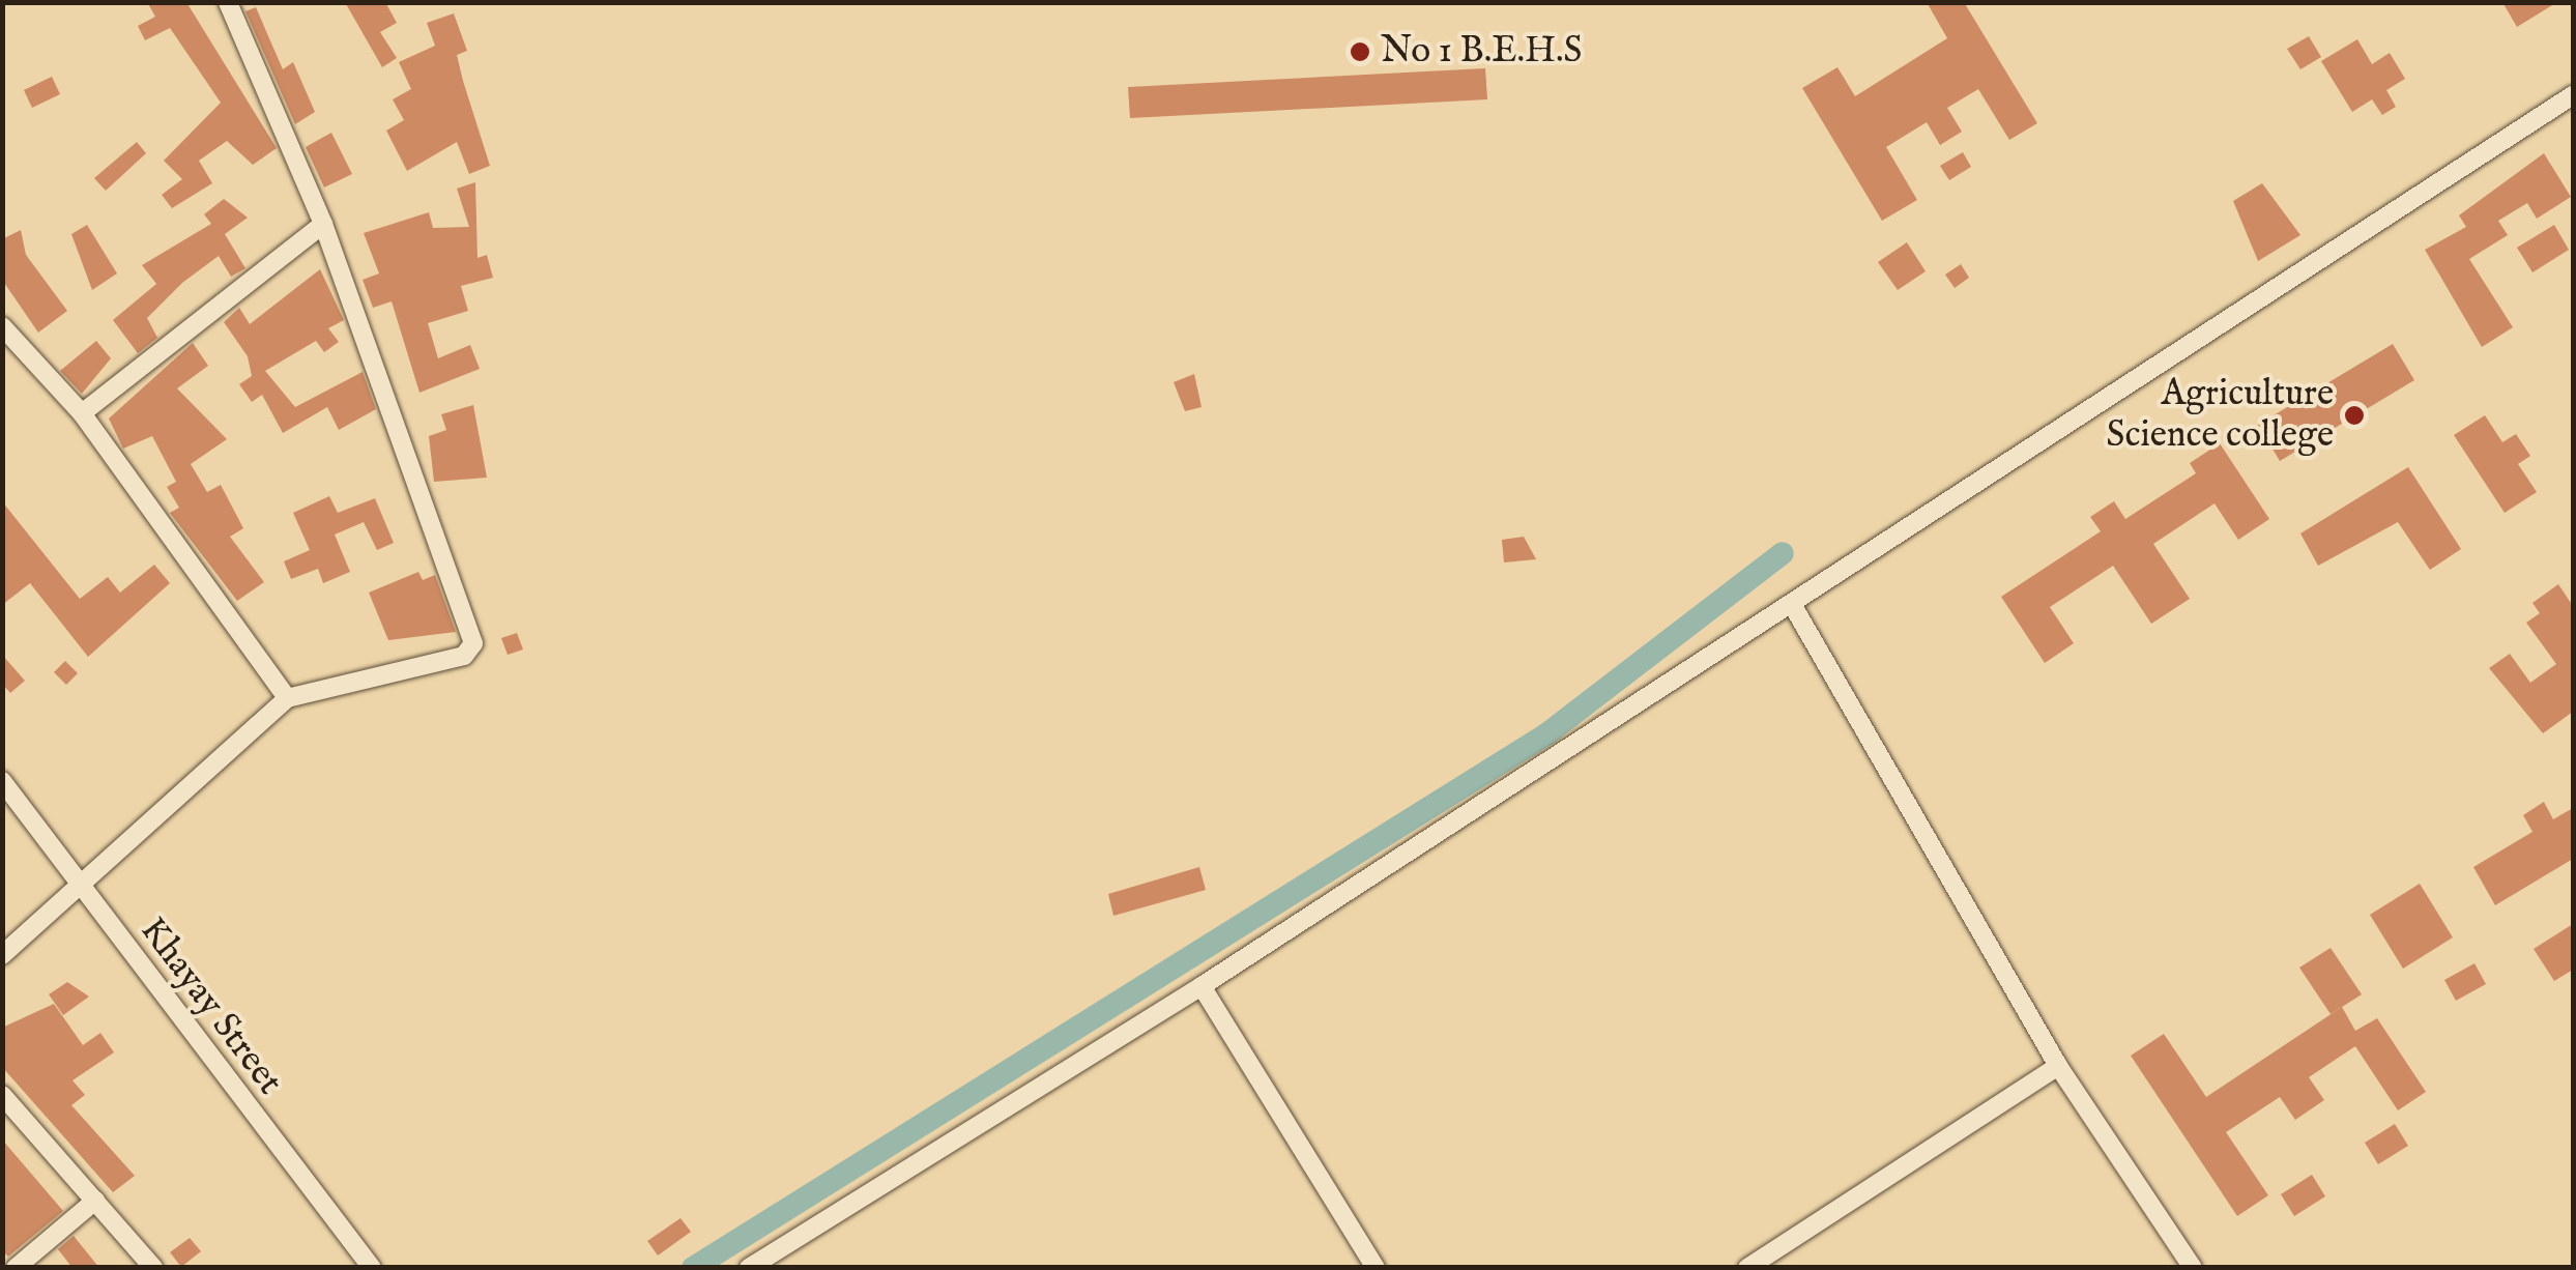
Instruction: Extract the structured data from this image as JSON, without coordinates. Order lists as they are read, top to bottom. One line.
{"streets":{"street":["Khayay Street"]},"places":["No 1 B.E.H.S","Agriculture Science college"]}
